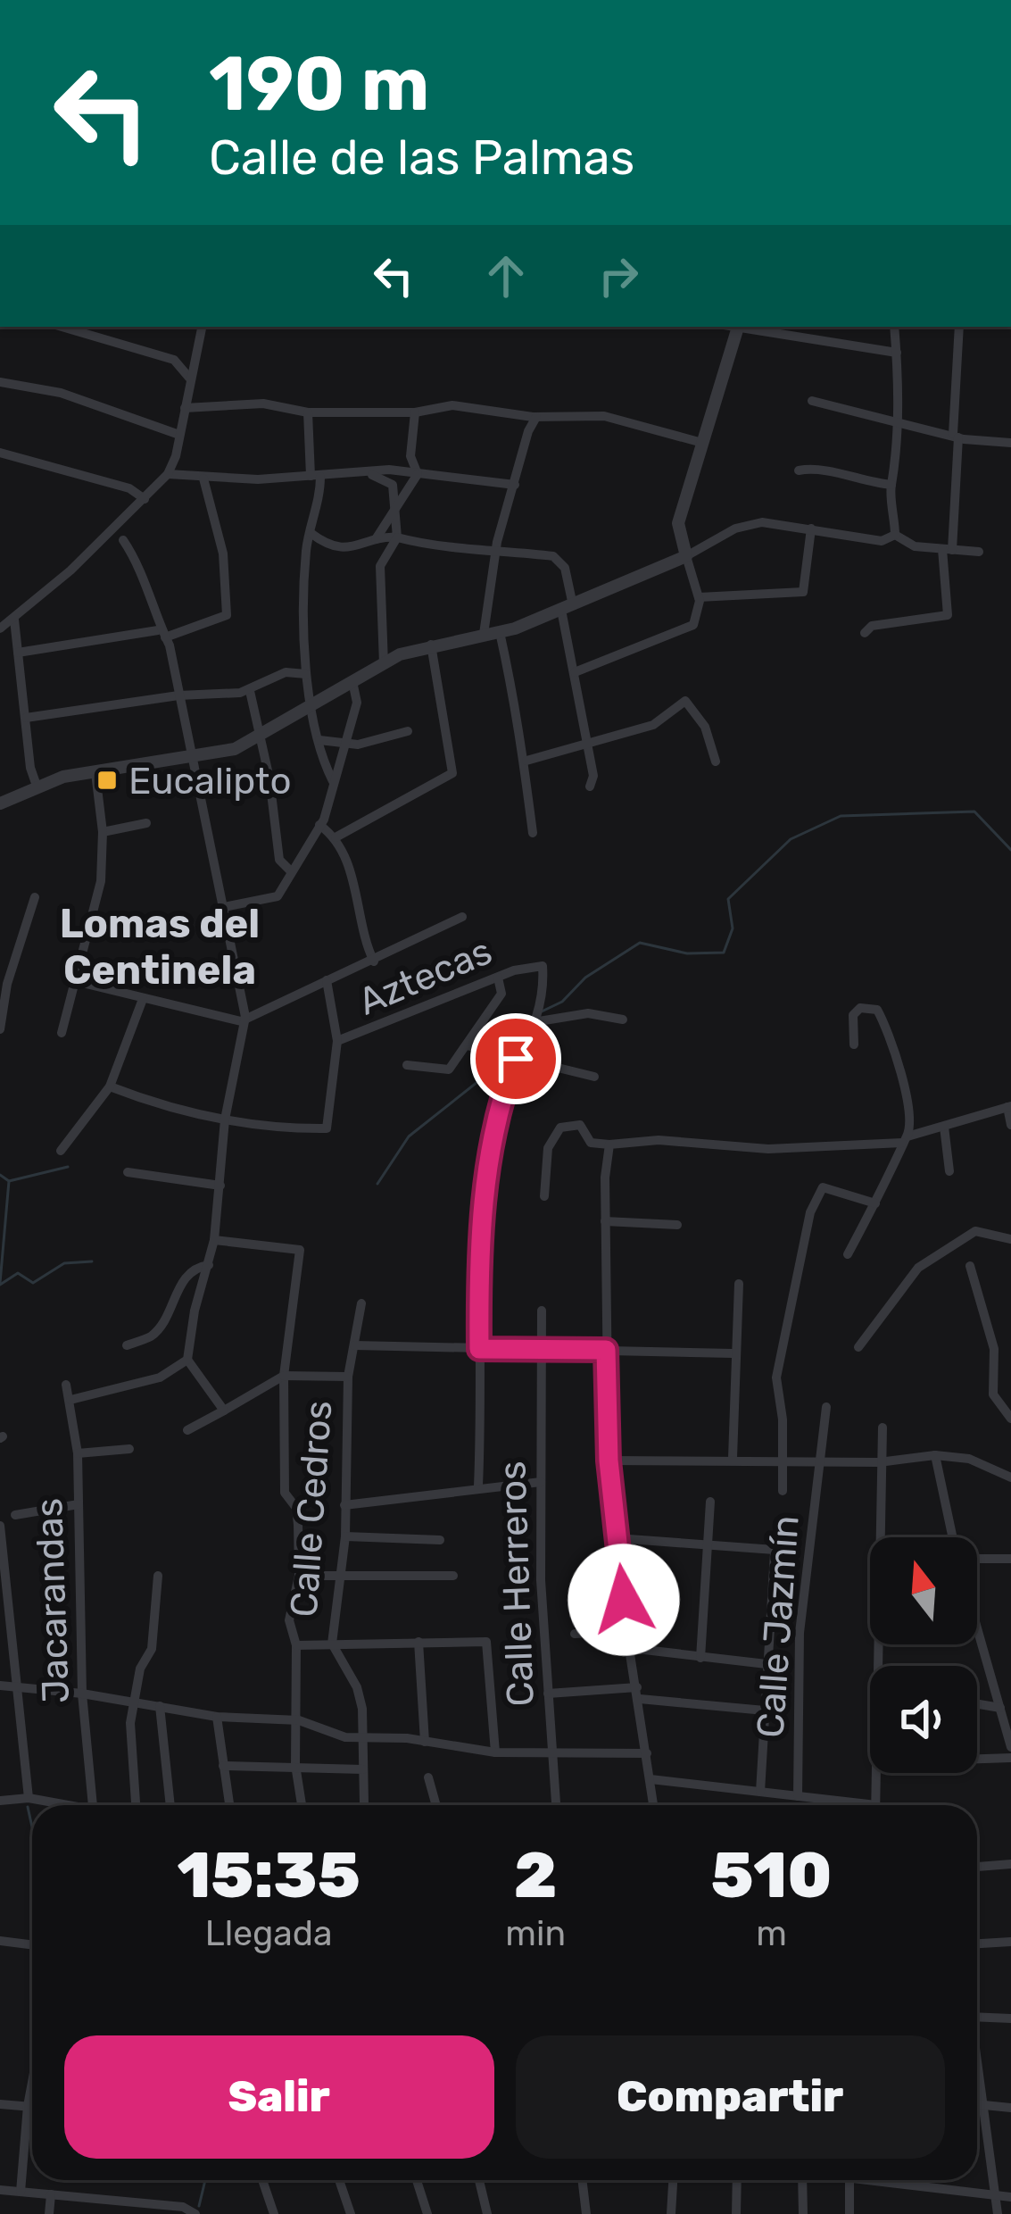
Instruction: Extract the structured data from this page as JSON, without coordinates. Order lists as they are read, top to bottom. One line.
{"streets":{"street":["Aztecas","Calle Cedros","Calle Herreros","Jacarandas","Calle Jazmín"]},"districts":["Lomas del Centinela"],"places":{"transit":["Eucalipto"]},"north":"top","page":{"turn":["190 m","Calle de las Palmas"],"eta":["15:35","Llegada","2","min","510","m"],"buttons":["Salir","Compartir"]}}
